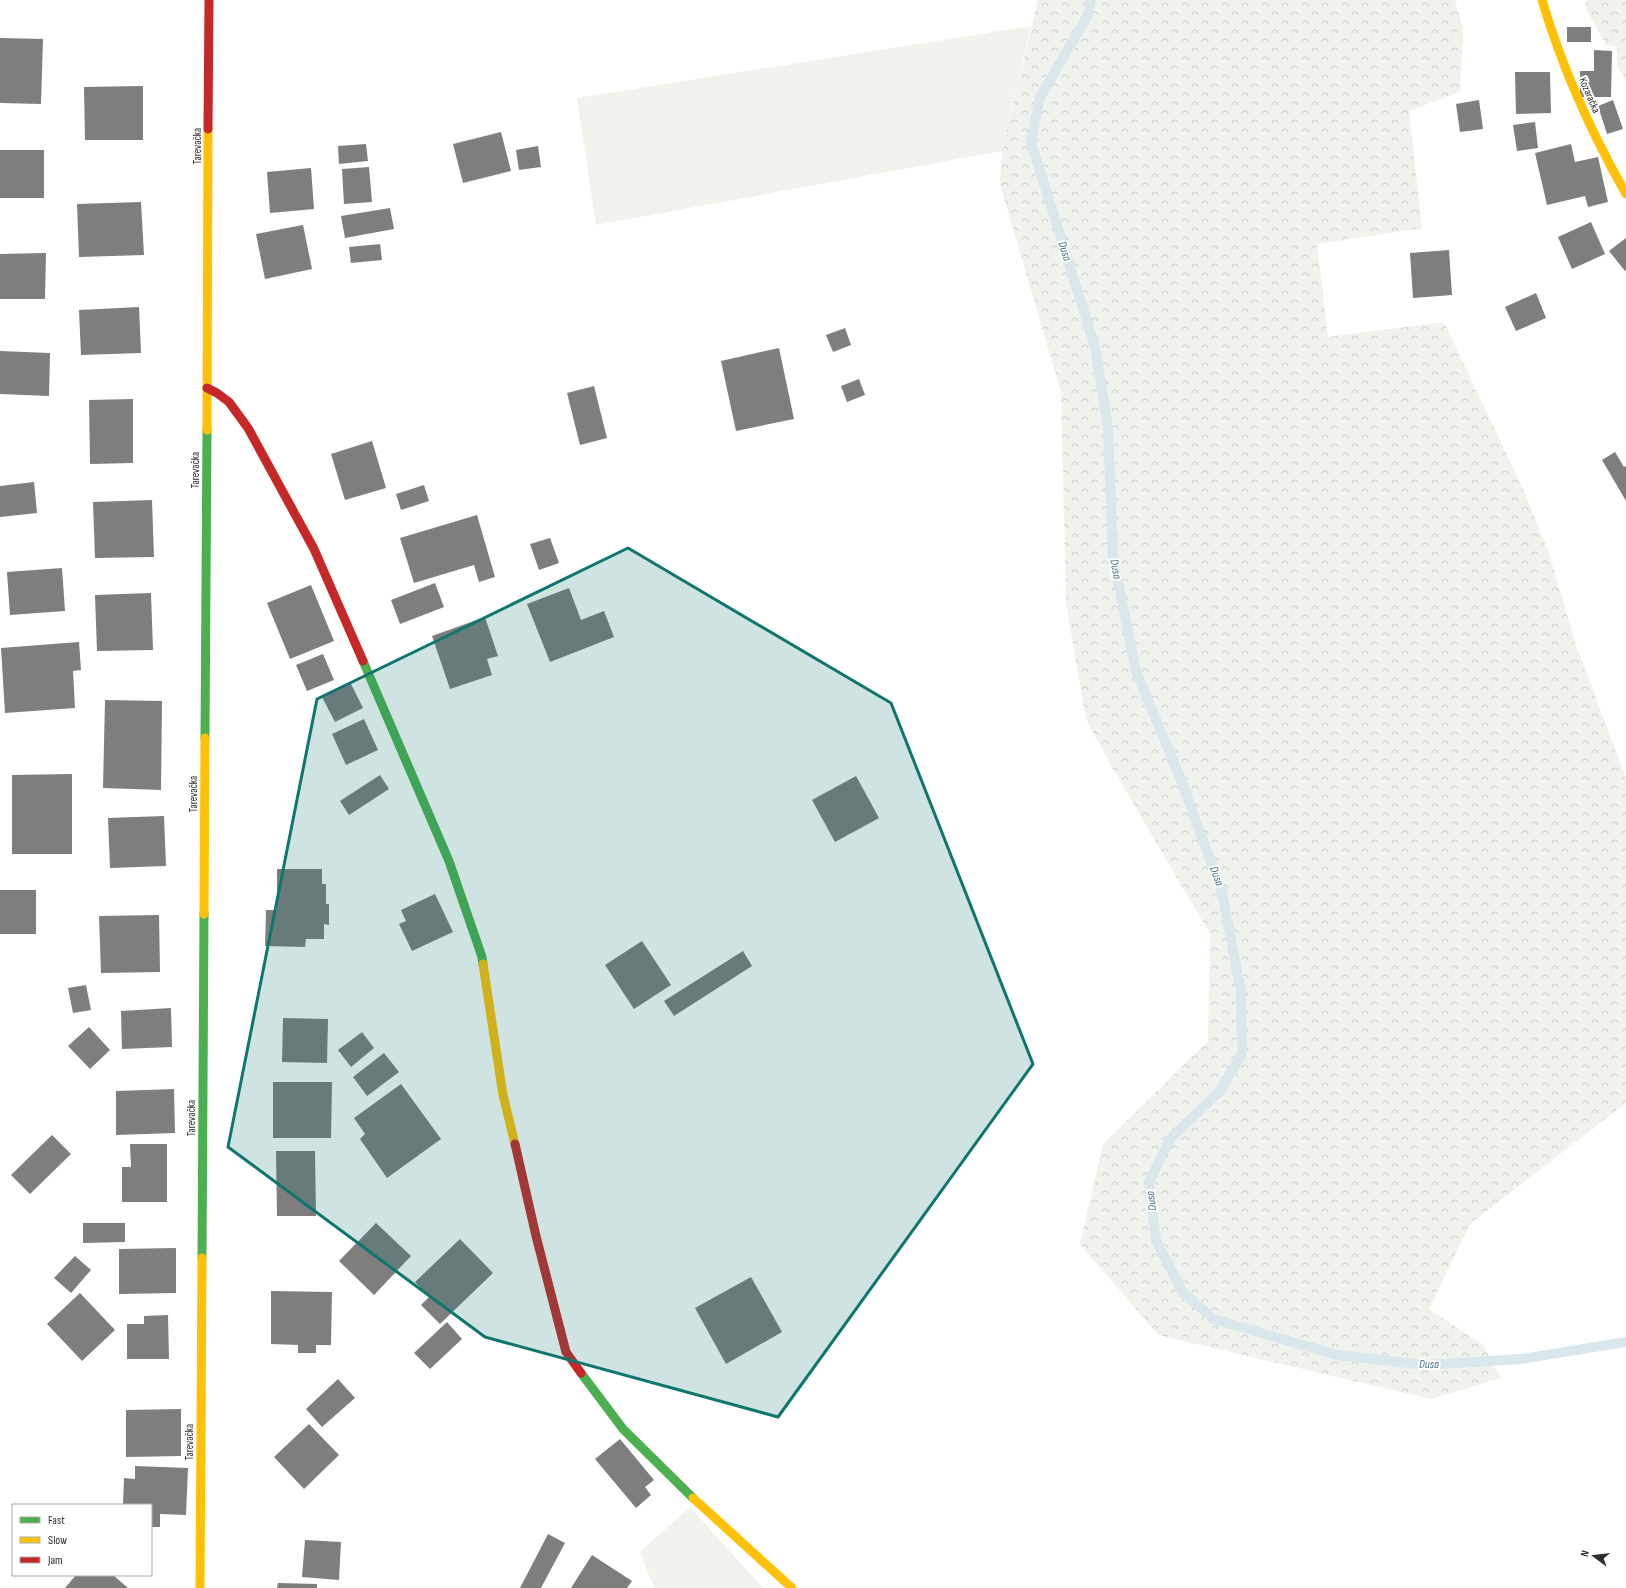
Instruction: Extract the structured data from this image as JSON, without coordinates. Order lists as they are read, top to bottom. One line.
{"streets":{"street":["Kozaračka","Tarevačka"]},"water":["Dusa"],"legend":["Fast","Slow","Jam"],"north":"left"}
